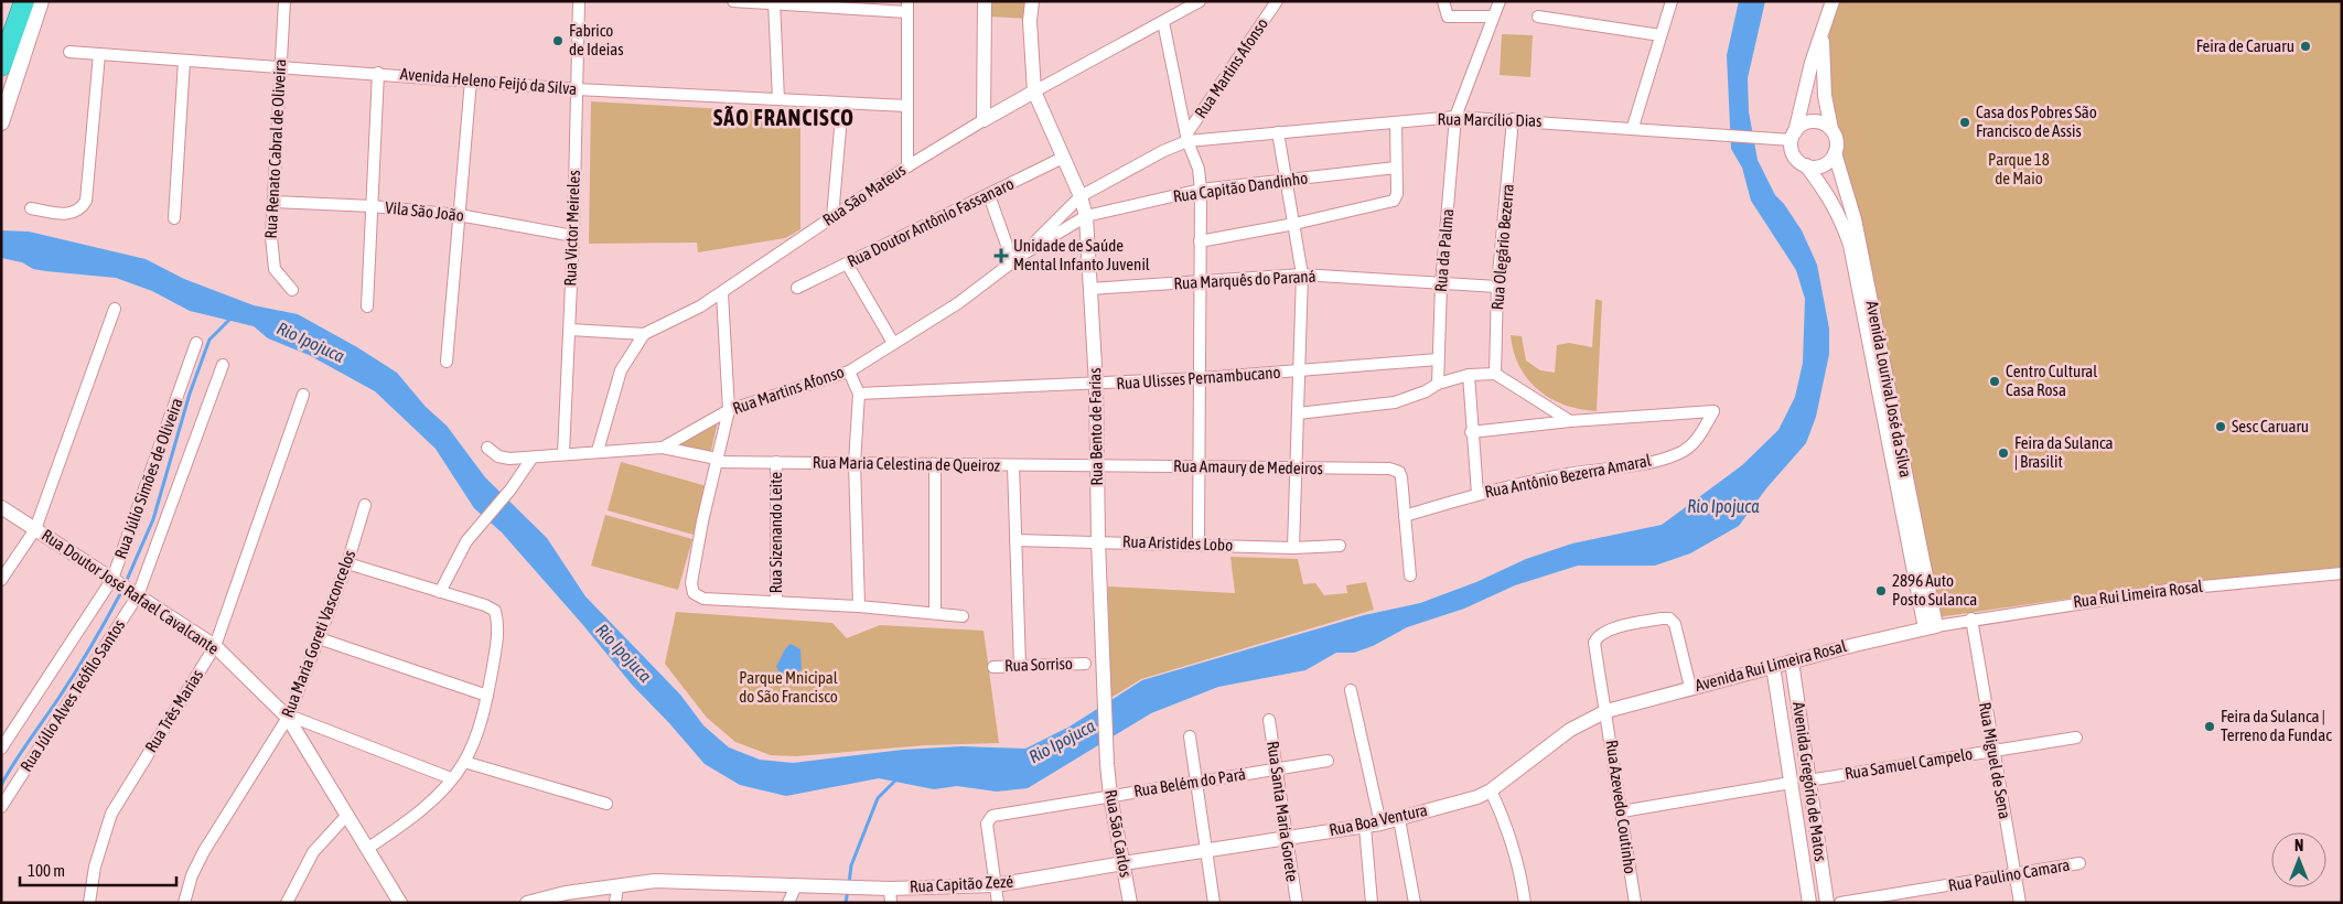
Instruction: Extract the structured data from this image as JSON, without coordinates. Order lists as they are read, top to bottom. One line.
{"streets":{"street":["Rua Martins Afonso","Avenida Heleno Feijó da Silva","Rua Marcílio Dias","Rua Renato Cabral de Oliveira","Rua Capitão Dandinho","Rua São Mateus","Vila São João","Rua Doutor Antônio Fassanaro","Rua Victor Meireles","Rua Olegário Bezerra","Rua da Palma","Rua Marquês do Paraná","Rua Ulisses Pernambucano","Avenida Lourival José da Silva","Rua Bento de Farias","Rua Maria Celestina de Queiroz","Rua Amaury de Medeiros","Rua Antônio Bezerra Amaral","Rua Júlio Simões de Oliveira","Rua Sizenando Leite","Rua Aristides Lobo","Rua Doutor José Rafael Cavalcante","Rua Rui Limeira Rosal","Rua Maria Goreti Vasconcelos","Rua Sorriso","Avenida Rui Limeira Rosal","Rua Júlio Alves Teófilo Santos","Rua Três Marias","Rua Miguel de Sena","Rua Samuel Campelo","Avenida Gregório de Matos","Rua Belém do Pará","Rua Azevedo Coutinho","Rua Santa Maria Gorete","Rua Boa Ventura","Rua São Carlos","Rua Paulino Camara","Rua Capitão Zezé"]},"crossings":[["Rua Martins Afonso","Rua Marcílio Dias"],["Rua Martins Afonso","Rua Capitão Dandinho"],["Rua Martins Afonso","Rua Victor Meireles"],["Rua Martins Afonso","Rua Bento de Farias"],["Rua Martins Afonso","Rua Maria Celestina de Queiroz"],["Avenida Heleno Feijó da Silva","Rua Renato Cabral de Oliveira"],["Avenida Heleno Feijó da Silva","Rua Victor Meireles"],["Rua Marcílio Dias","Rua Olegário Bezerra"],["Rua Marcílio Dias","Rua da Palma"],["Rua Marcílio Dias","Avenida Lourival José da Silva"],["Rua Renato Cabral de Oliveira","Vila São João"],["Rua Capitão Dandinho","Rua Bento de Farias"],["Rua São Mateus","Rua Bento de Farias"],["Vila São João","Rua Victor Meireles"],["Rua Doutor Antônio Fassanaro","Rua Bento de Farias"],["Rua Olegário Bezerra","Rua Marquês do Paraná"],["Rua da Palma","Rua Marquês do Paraná"],["Rua da Palma","Rua Ulisses Pernambucano"],["Rua Marquês do Paraná","Rua Bento de Farias"],["Rua Ulisses Pernambucano","Rua Bento de Farias"],["Avenida Lourival José da Silva","Rua Rui Limeira Rosal"],["Avenida Lourival José da Silva","Avenida Rui Limeira Rosal"],["Rua Bento de Farias","Rua Maria Celestina de Queiroz"],["Rua Bento de Farias","Rua Amaury de Medeiros"],["Rua Bento de Farias","Rua Aristides Lobo"],["Rua Bento de Farias","Rua São Carlos"],["Rua Maria Celestina de Queiroz","Rua Amaury de Medeiros"],["Rua Maria Celestina de Queiroz","Rua Sizenando Leite"],["Rua Amaury de Medeiros","Rua Antônio Bezerra Amaral"],["Rua Júlio Simões de Oliveira","Rua Doutor José Rafael Cavalcante"],["Rua Doutor José Rafael Cavalcante","Rua Maria Goreti Vasconcelos"],["Rua Doutor José Rafael Cavalcante","Rua Júlio Alves Teófilo Santos"],["Rua Doutor José Rafael Cavalcante","Rua Três Marias"],["Rua Rui Limeira Rosal","Avenida Rui Limeira Rosal"],["Rua Rui Limeira Rosal","Rua Miguel de Sena"],["Avenida Rui Limeira Rosal","Avenida Gregório de Matos"],["Avenida Rui Limeira Rosal","Rua Azevedo Coutinho"],["Avenida Rui Limeira Rosal","Rua Boa Ventura"],["Rua Miguel de Sena","Rua Samuel Campelo"],["Rua Miguel de Sena","Rua Paulino Camara"],["Rua Samuel Campelo","Avenida Gregório de Matos"],["Rua Belém do Pará","Rua Santa Maria Gorete"],["Rua Belém do Pará","Rua São Carlos"],["Rua Belém do Pará","Rua Capitão Zezé"],["Rua Azevedo Coutinho","Rua Boa Ventura"],["Rua Santa Maria Gorete","Rua Boa Ventura"],["Rua Boa Ventura","Rua São Carlos"],["Rua Boa Ventura","Rua Capitão Zezé"],["Rua São Carlos","Rua Capitão Zezé"]],"districts":["SÃO FRANCISCO"],"water":["Rio Ipojuca"],"parks":["Parque 18 de Maio","Parque Mnicipal do São Francisco"],"places":{"other":["Fabrico de Ideias","Feira de Caruaru","Casa dos Pobres São Francisco de Assis","Centro Cultural Casa Rosa","Sesc Caruaru","Feira da Sulanca | Brasilit","2896 Auto Posto Sulanca","Feira da Sulanca | Terreno da Fundac"],"health":["Unidade de Saúde Mental Infanto Juvenil"]},"scale_bar":"100 m","north":"top"}
